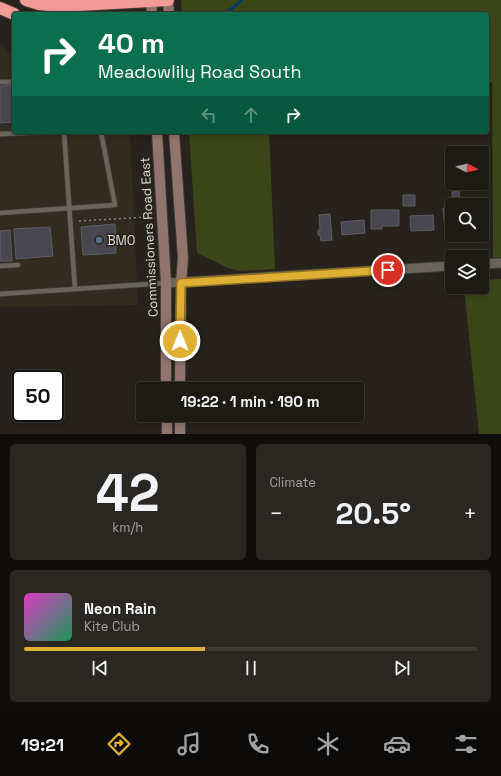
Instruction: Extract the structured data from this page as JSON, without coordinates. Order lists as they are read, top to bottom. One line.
{"streets":{"main road":["Commissioners Road East"]},"places":["BMO"],"north":"right","page":{"turn":["40 m","Meadowlily Road South"],"limit":"50","trip":"19:22 · 1 min · 190 m","tile":[["42","km/h"],"Climate"],"heat":["−","20.5°","+"],"song":["Neon Rain","Kite Club"],"tabs":"19:21"}}
